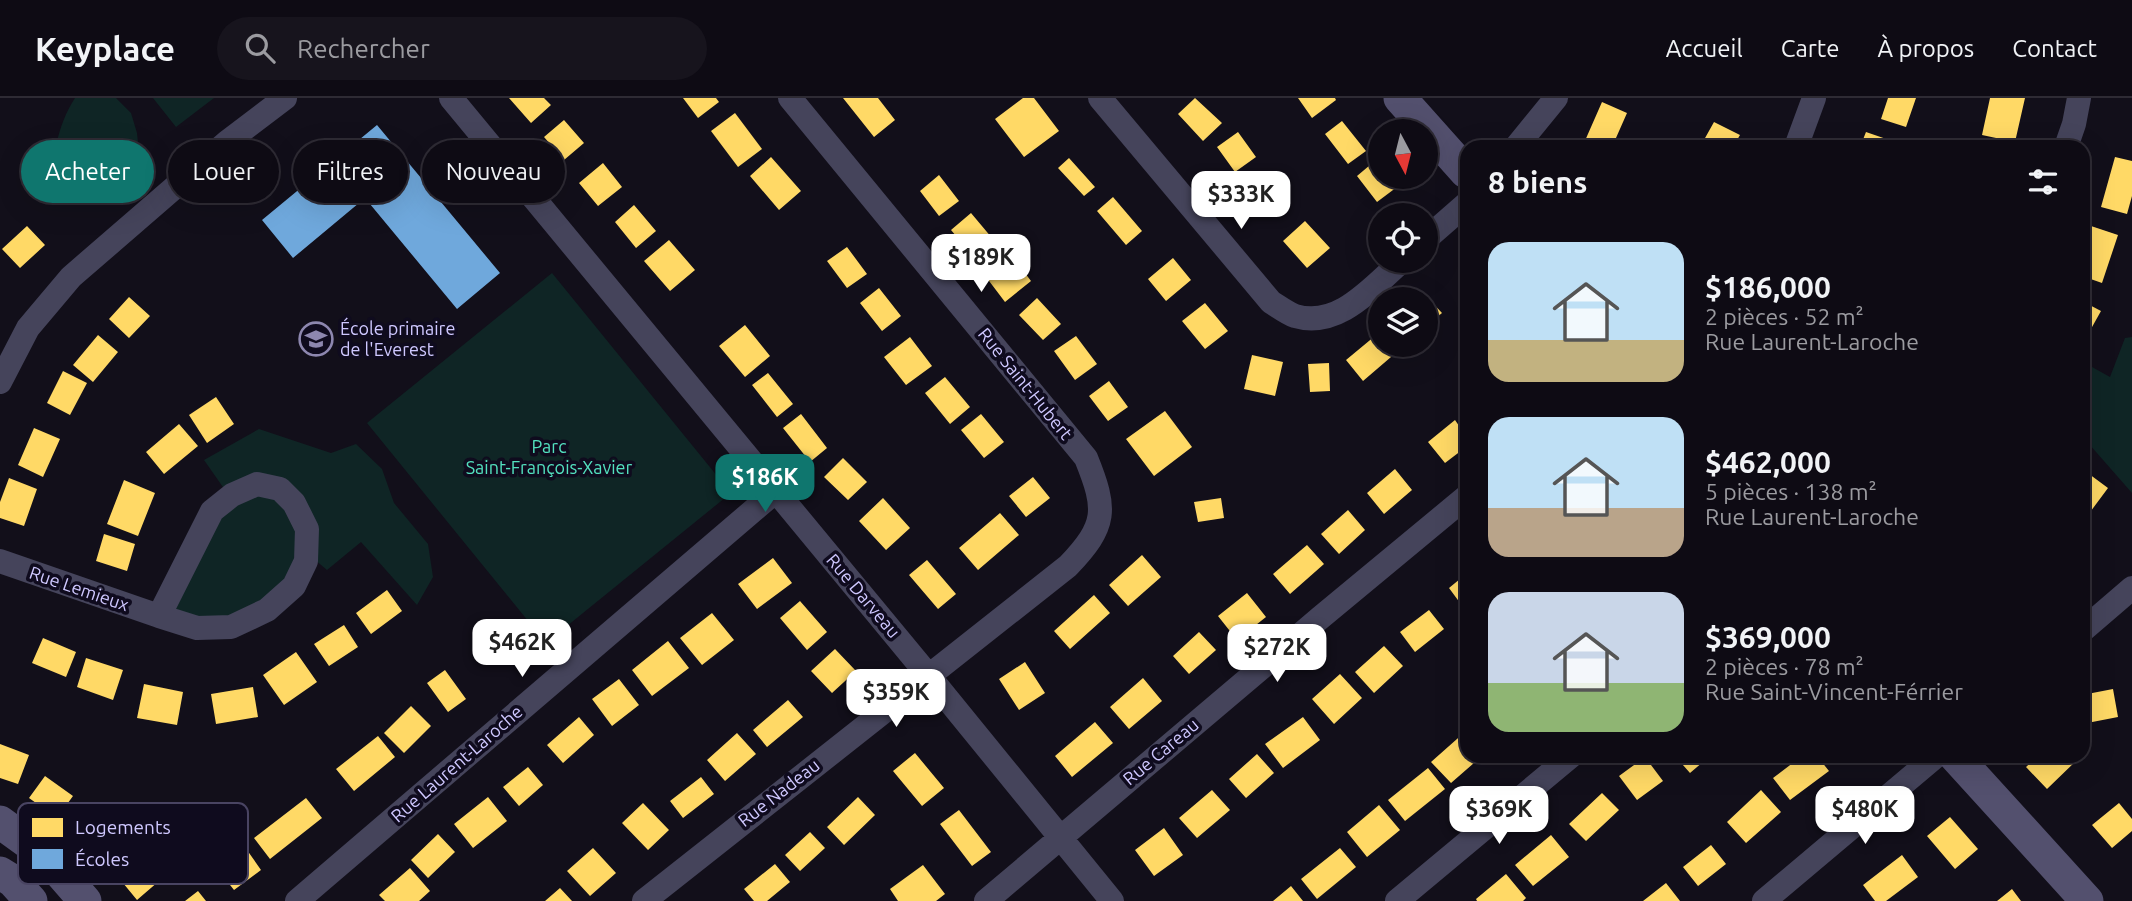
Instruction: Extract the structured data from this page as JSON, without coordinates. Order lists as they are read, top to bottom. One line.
{"streets":{"street":["Rue Saint-Hubert","Rue Lemieux","Rue Darveau","Rue Careau","Rue Laurent-Laroche","Rue Nadeau"]},"crossings":[["Rue Saint-Hubert","Rue Nadeau"],["Rue Darveau","Rue Careau"],["Rue Darveau","Rue Laurent-Laroche"],["Rue Darveau","Rue Nadeau"]],"parks":["Parc Saint-François-Xavier"],"places":{"school or university":["École primaire de l'Everest"]},"legend":["Logements","Écoles"],"north":"bottom","page":{"header":"Keyplace","search":"Rechercher","nav":["Accueil","Carte","À propos","Contact"],"chip":["Acheter","Louer","Filtres","Nouveau"],"heading":"8 biens","price":["$333K","$189K","$186K","$462K","$272K","$359K","$369K","$480K"],"list":[{"name":"$186,000","note":"2 pièces · 52 m² · Rue Laurent-Laroche"},{"name":"$462,000","note":"5 pièces · 138 m² · Rue Laurent-Laroche"},{"name":"$369,000","note":"2 pièces · 78 m² · Rue Saint-Vincent-Férrier"}]}}
